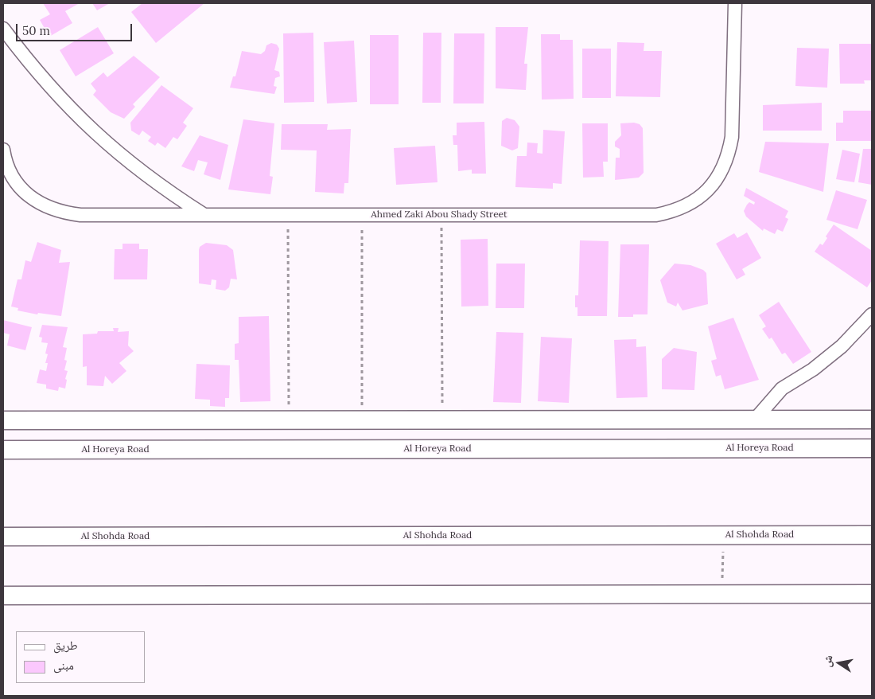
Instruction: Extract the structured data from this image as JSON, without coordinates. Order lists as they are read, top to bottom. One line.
{"streets":{"street":["Ahmed Zaki Abou Shady Street","Al Horeya Road","Al Shohda Road"]},"legend":["طريق","مبنى"],"scale_bar":"50 m","north":"left"}
